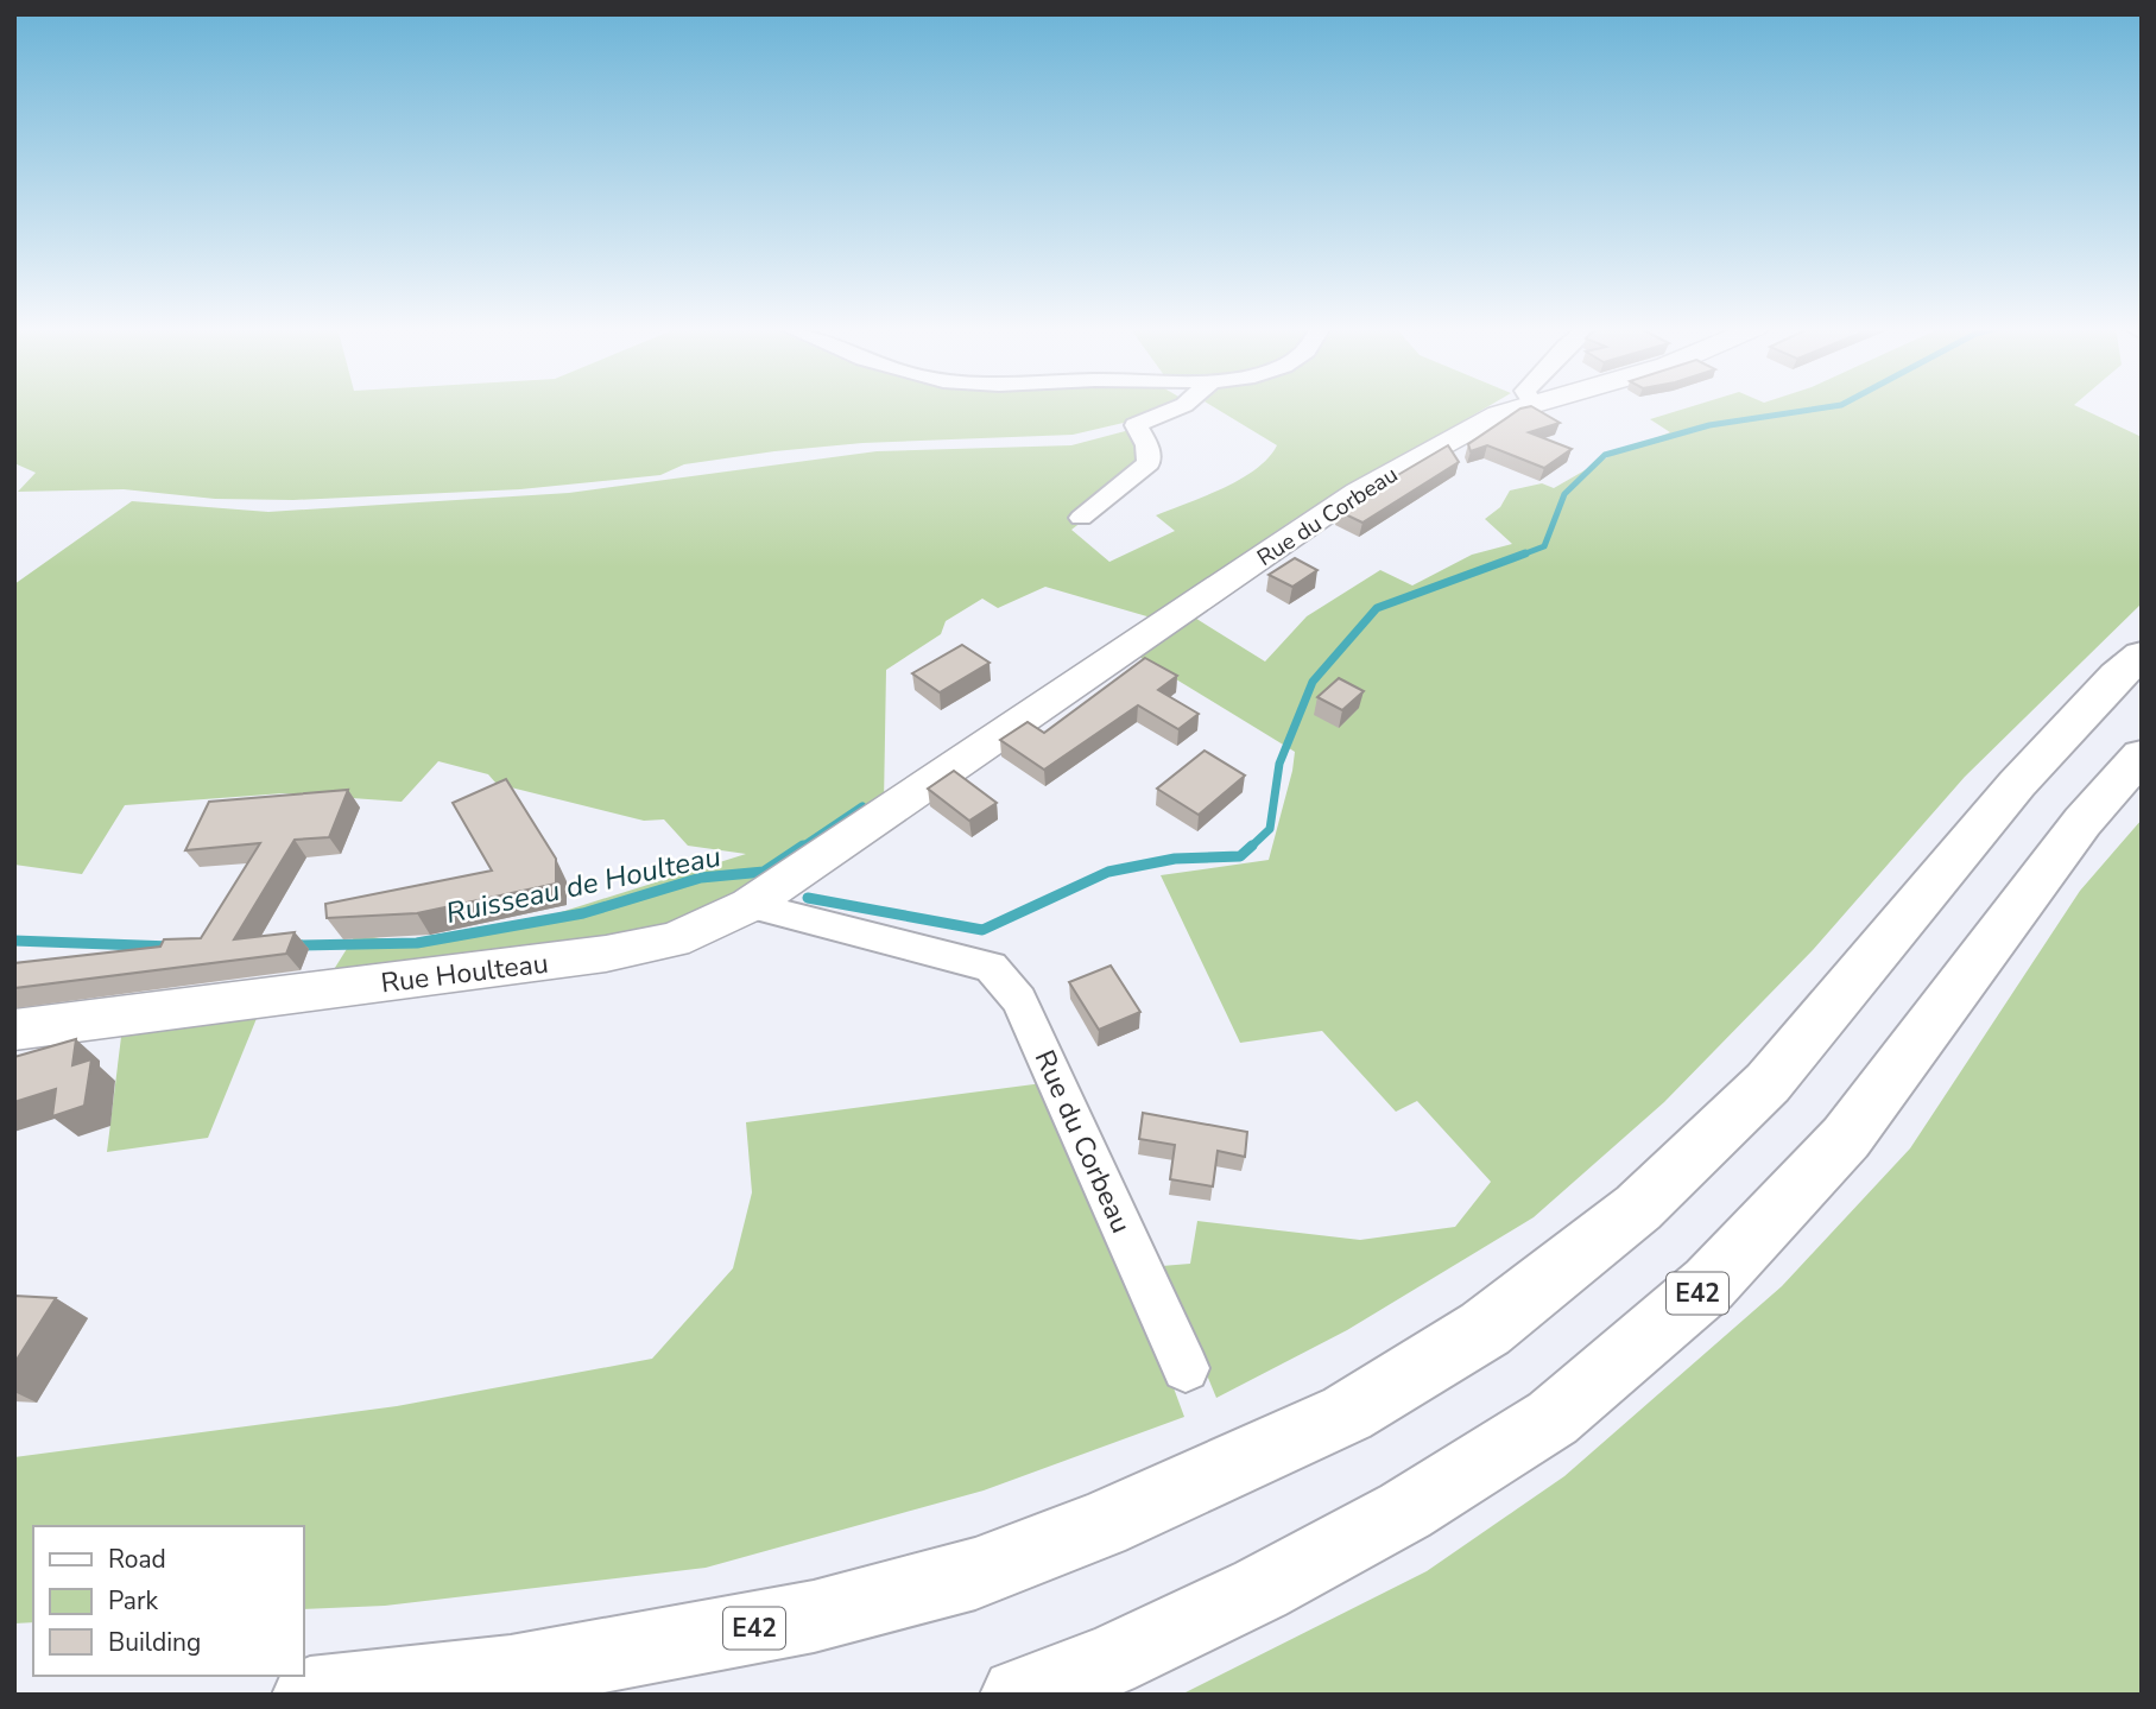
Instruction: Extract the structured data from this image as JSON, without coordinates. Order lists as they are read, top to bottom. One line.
{"streets":{"highway":["E42"],"street":["Rue du Corbeau","Rue Houlteau"]},"crossings":[["Rue du Corbeau","Rue Houlteau"]],"water":["Ruisseau de Houlteau"],"legend":["Road","Park","Building"]}
